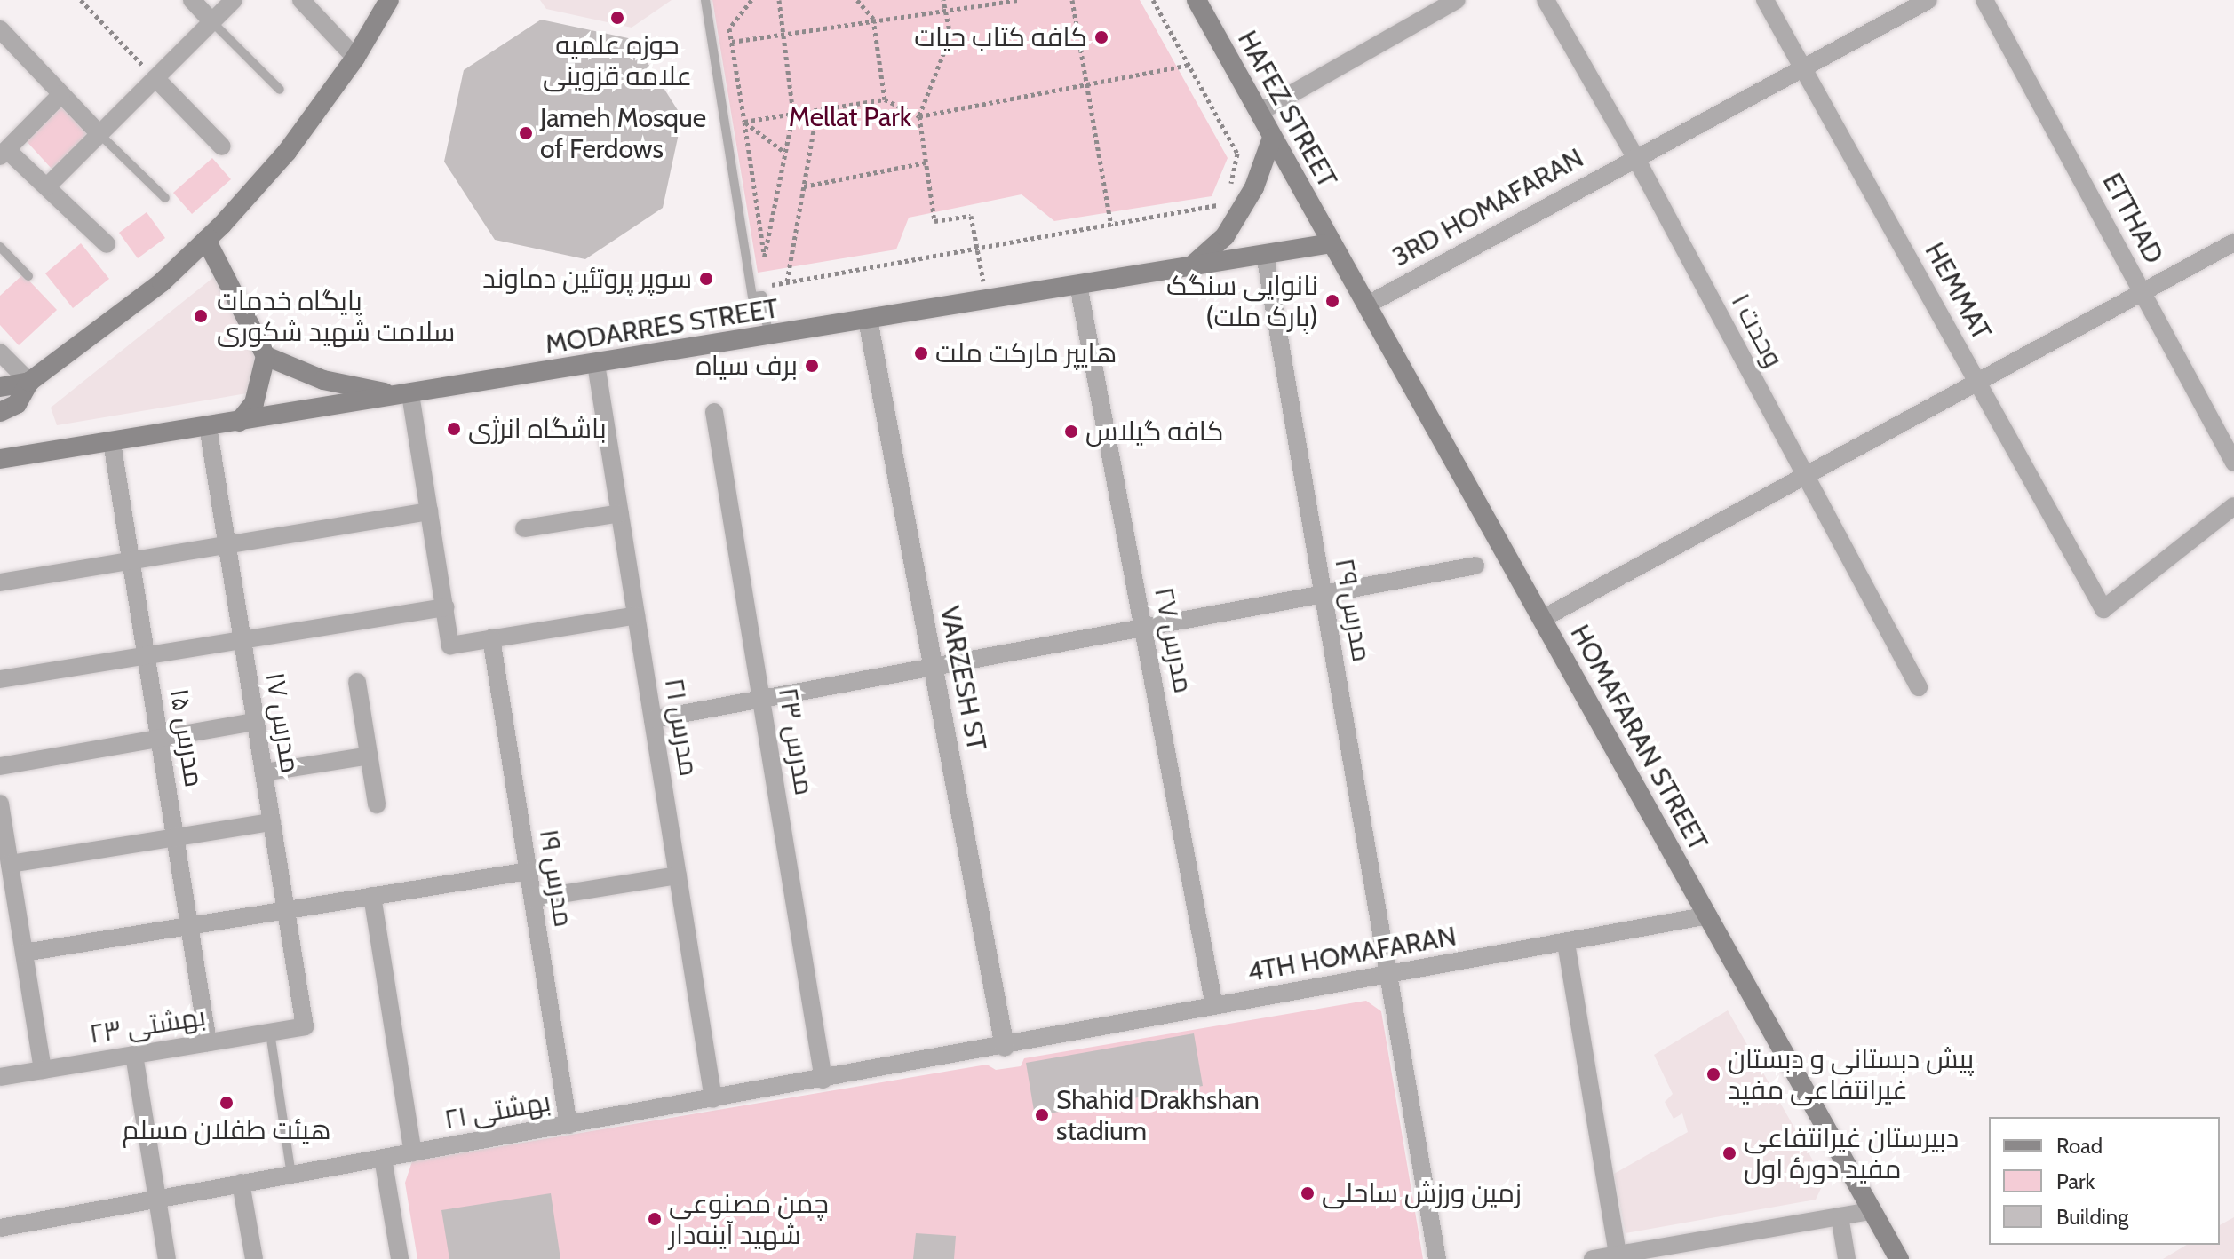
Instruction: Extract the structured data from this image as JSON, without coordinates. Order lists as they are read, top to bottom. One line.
{"streets":{"main road":["HAFEZ STREET","MODARRES STREET","HOMAFARAN STREET"],"street":["3RD HOMAFARAN","ETTHAD","HEMMAT","وحدت ۱","مدرس ۲۹","مدرس ۲۷","VARZESH ST","مدرس ۱۷","مدرس ۲۱","مدرس ۱۵","مدرس ۲۳","مدرس ۱۹","4TH HOMAFARAN","بهشتی ۲۳","بهشتی ۲۱"]},"crossings":[["HAFEZ STREET","MODARRES STREET"],["HAFEZ STREET","HOMAFARAN STREET"],["3RD HOMAFARAN","HEMMAT"],["3RD HOMAFARAN","وحدت ۱"],["3RD HOMAFARAN","HOMAFARAN STREET"],["MODARRES STREET","مدرس ۲۹"],["MODARRES STREET","مدرس ۲۷"],["MODARRES STREET","VARZESH ST"],["MODARRES STREET","مدرس ۱۷"],["MODARRES STREET","مدرس ۲۱"],["MODARRES STREET","مدرس ۱۵"],["MODARRES STREET","HOMAFARAN STREET"],["مدرس ۲۹","4TH HOMAFARAN"],["مدرس ۲۷","4TH HOMAFARAN"],["VARZESH ST","4TH HOMAFARAN"],["VARZESH ST","بهشتی ۲۱"],["مدرس ۱۷","بهشتی ۲۳"],["مدرس ۲۱","بهشتی ۲۱"],["مدرس ۱۵","بهشتی ۲۳"],["HOMAFARAN STREET","4TH HOMAFARAN"],["مدرس ۲۳","بهشتی ۲۱"],["مدرس ۱۹","بهشتی ۲۱"],["4TH HOMAFARAN","بهشتی ۲۱"]],"parks":["Mellat Park"],"places":["حوزه علمیه علامه قزوینی","کافه کتاب حیات","Jameh Mosque of Ferdows","سوپر پروتئین دماوند","نانوایی سنگک (پارک ملت)","پایگاه خدمات سلامت شهید شکوری","هایپر مارکت ملت","برف سیاه","باشگاه انرژی","کافه گیلاس","پیش دبستانی و دبستان غیرانتفاعی مفید","هيئت طفلان مسلم","Shahid Drakhshan stadium","دبیرستان غیرانتفاعی مفید دورهٔ اول","زمین ورزش ساحلی","چمن مصنوعی شهید آینه‌دار"],"legend":["Road","Park","Building"]}
